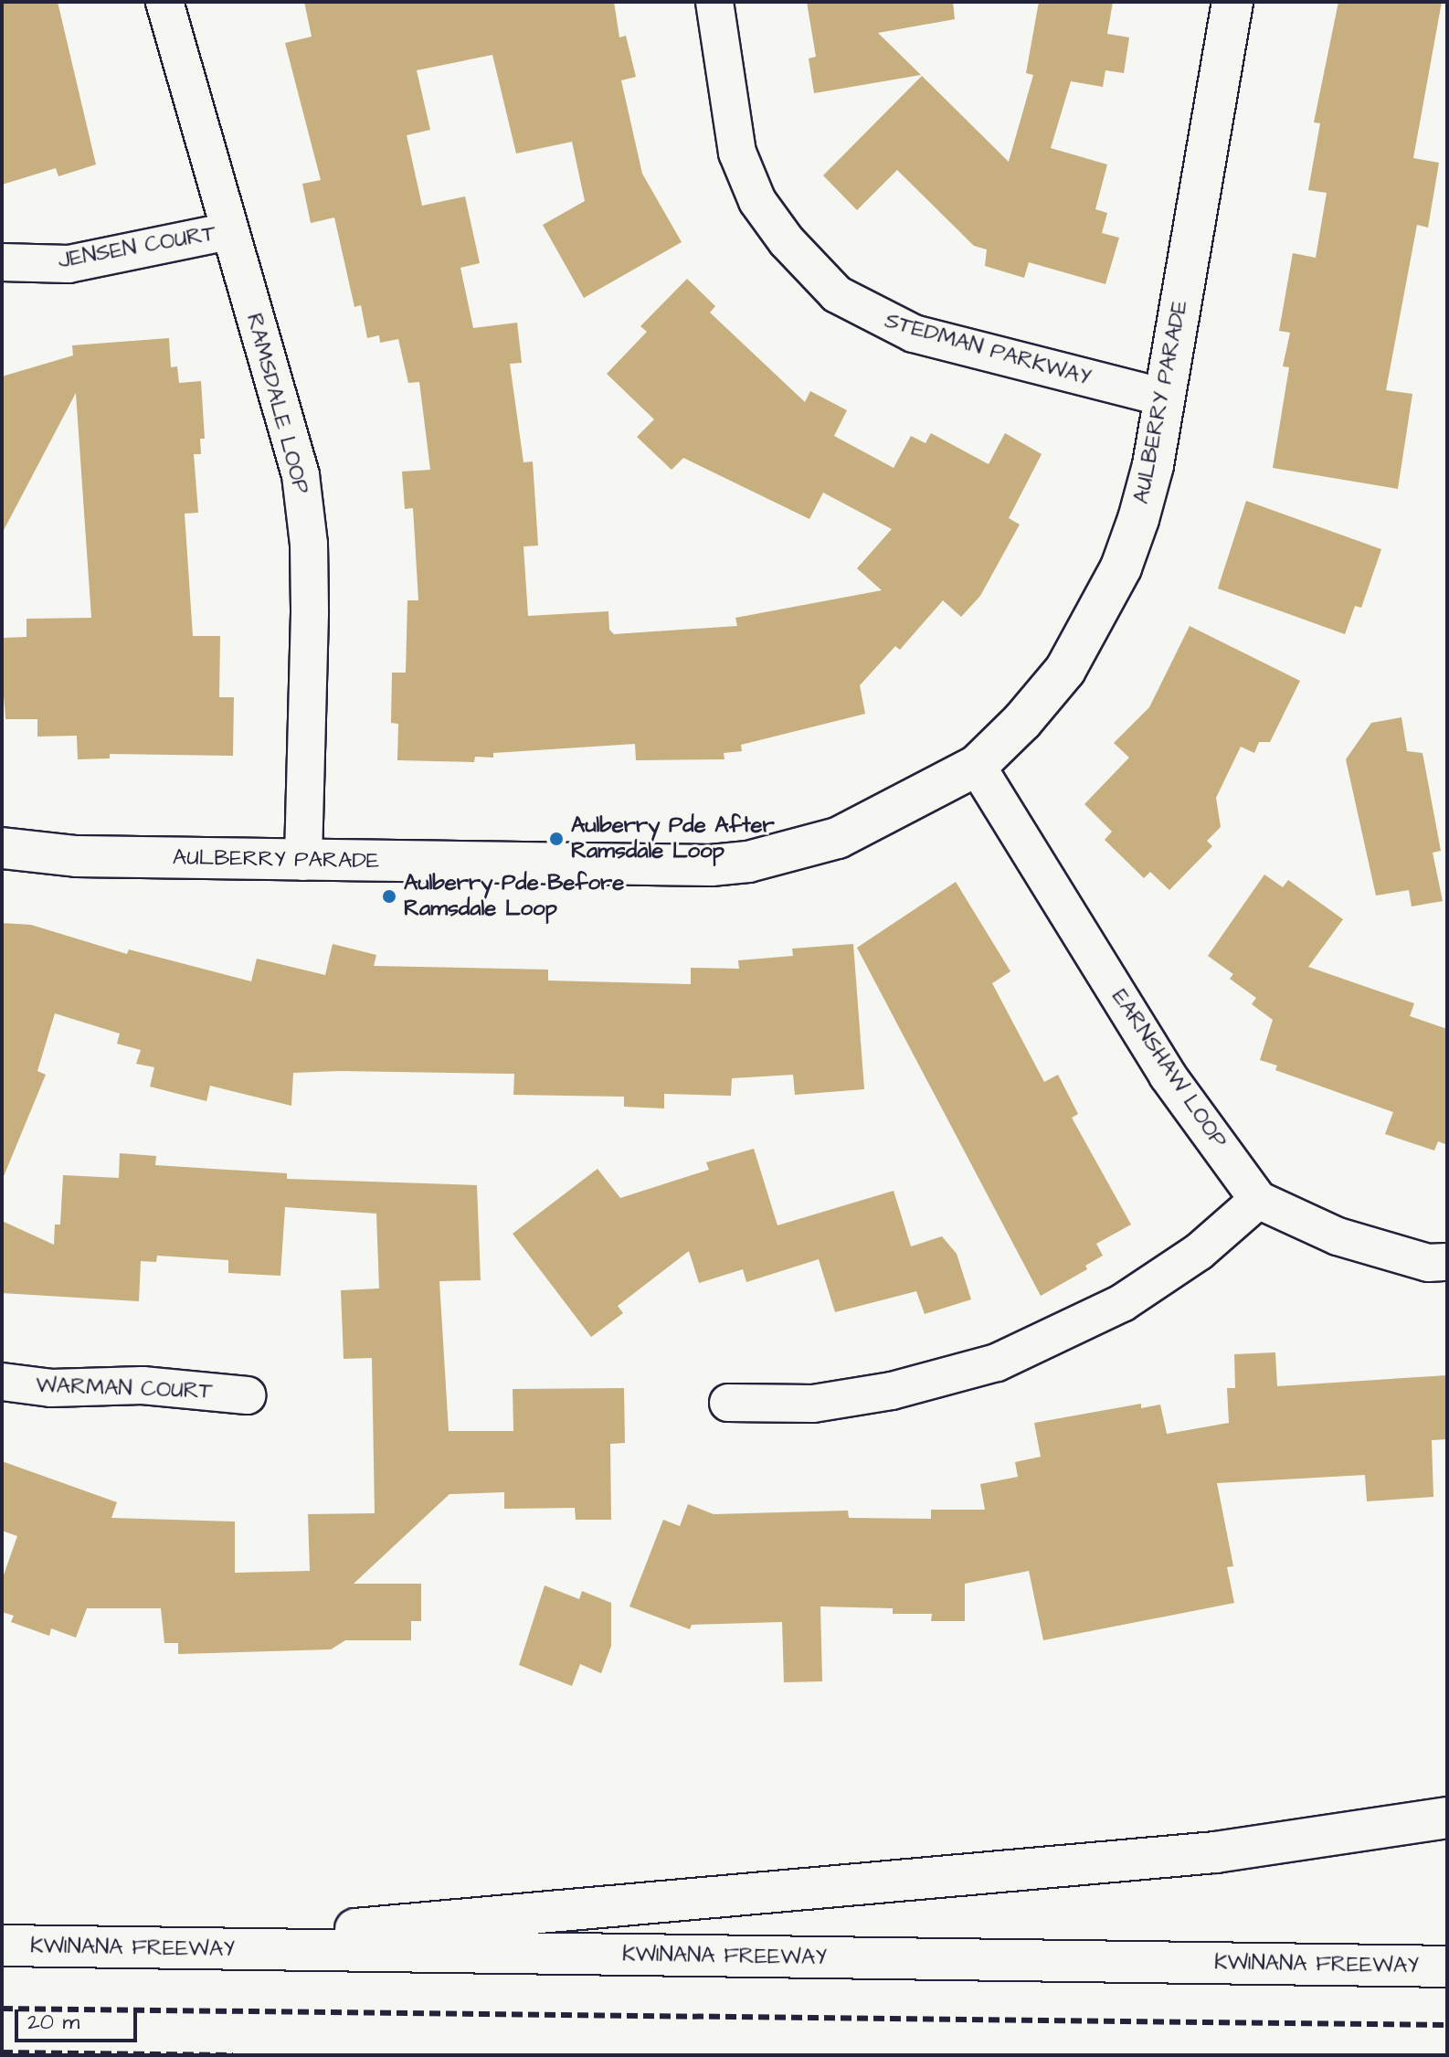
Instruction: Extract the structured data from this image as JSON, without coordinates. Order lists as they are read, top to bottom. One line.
{"streets":{"main road":["AULBERRY PARADE","KWINANA FREEWAY"],"street":["JENSEN COURT","STEDMAN PARKWAY","RAMSDALE LOOP","EARNSHAW LOOP","WARMAN COURT"]},"crossings":[["JENSEN COURT","RAMSDALE LOOP"],["STEDMAN PARKWAY","AULBERRY PARADE"],["AULBERRY PARADE","RAMSDALE LOOP"],["AULBERRY PARADE","EARNSHAW LOOP"]],"places":["Aulberry Pde After Ramsdale Loop","Aulberry Pde Before Ramsdale Loop"],"scale_bar":"20 m"}
